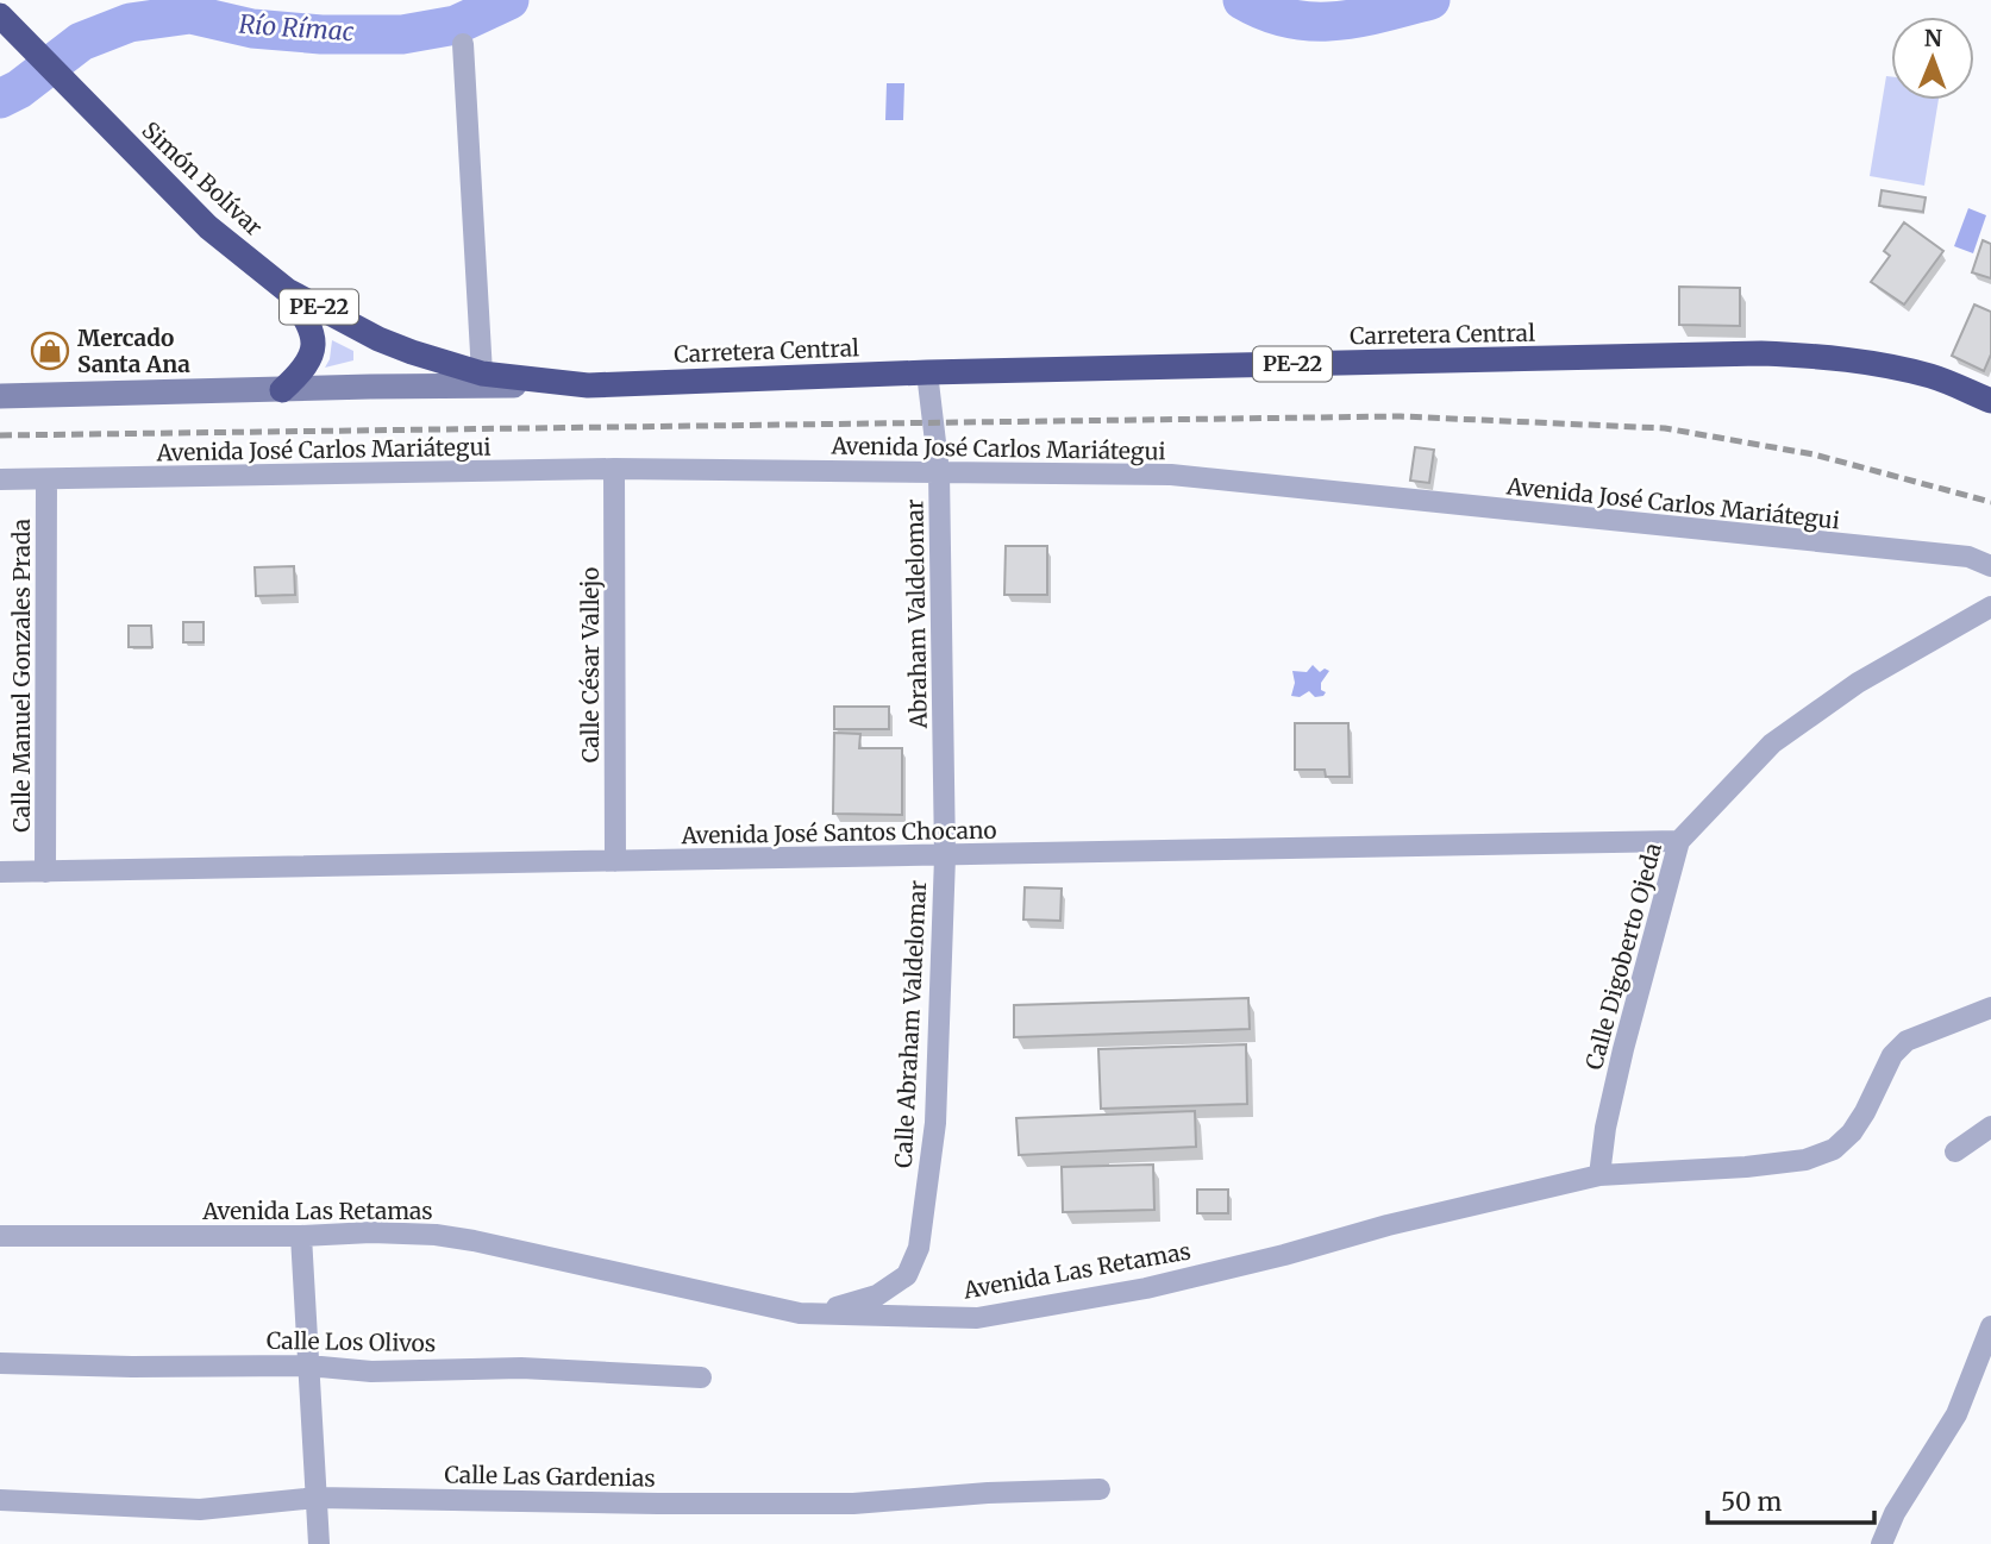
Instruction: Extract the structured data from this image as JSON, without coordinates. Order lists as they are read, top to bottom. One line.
{"streets":{"highway":["Simón Bolívar","PE-22","Carretera Central"],"street":["Avenida José Carlos Mariátegui","Abraham Valdelomar","Calle César Vallejo","Calle Manuel Gonzales Prada","Avenida José Santos Chocano","Calle Digoberto Ojeda","Calle Abraham Valdelomar","Avenida Las Retamas","Calle Los Olivos","Calle Las Gardenias"]},"crossings":[["Simón Bolívar","Carretera Central"],["Carretera Central","Abraham Valdelomar"],["Avenida José Carlos Mariátegui","Abraham Valdelomar"],["Avenida José Carlos Mariátegui","Calle César Vallejo"],["Avenida José Carlos Mariátegui","Calle Manuel Gonzales Prada"],["Abraham Valdelomar","Avenida José Santos Chocano"],["Abraham Valdelomar","Calle Abraham Valdelomar"],["Calle César Vallejo","Avenida José Santos Chocano"],["Calle Manuel Gonzales Prada","Avenida José Santos Chocano"],["Avenida José Santos Chocano","Calle Digoberto Ojeda"],["Avenida José Santos Chocano","Calle Abraham Valdelomar"],["Calle Digoberto Ojeda","Avenida Las Retamas"],["Calle Abraham Valdelomar","Avenida Las Retamas"]],"water":["Río Rímac"],"places":{"shop":["Mercado Santa Ana"]},"scale_bar":"50 m","north":"top"}
